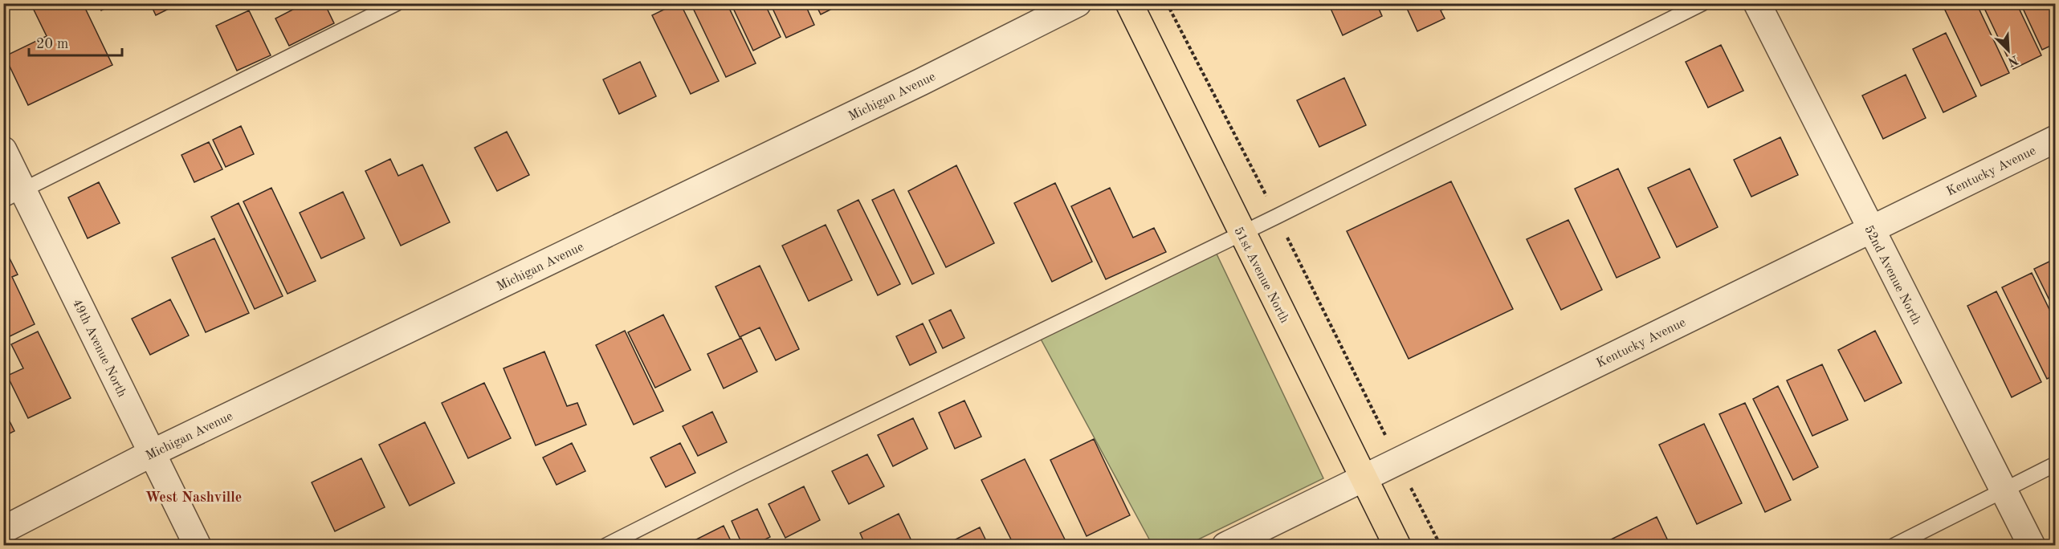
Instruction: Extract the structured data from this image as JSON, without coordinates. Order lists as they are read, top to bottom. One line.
{"streets":{"main road":["51st Avenue North"],"street":["Michigan Avenue","Kentucky Avenue","52nd Avenue North","49th Avenue North"]},"crossings":[["Michigan Avenue","49th Avenue North"],["Kentucky Avenue","51st Avenue North"],["Kentucky Avenue","52nd Avenue North"]],"districts":["West Nashville"],"scale_bar":"20 m","north":"bottom right"}
